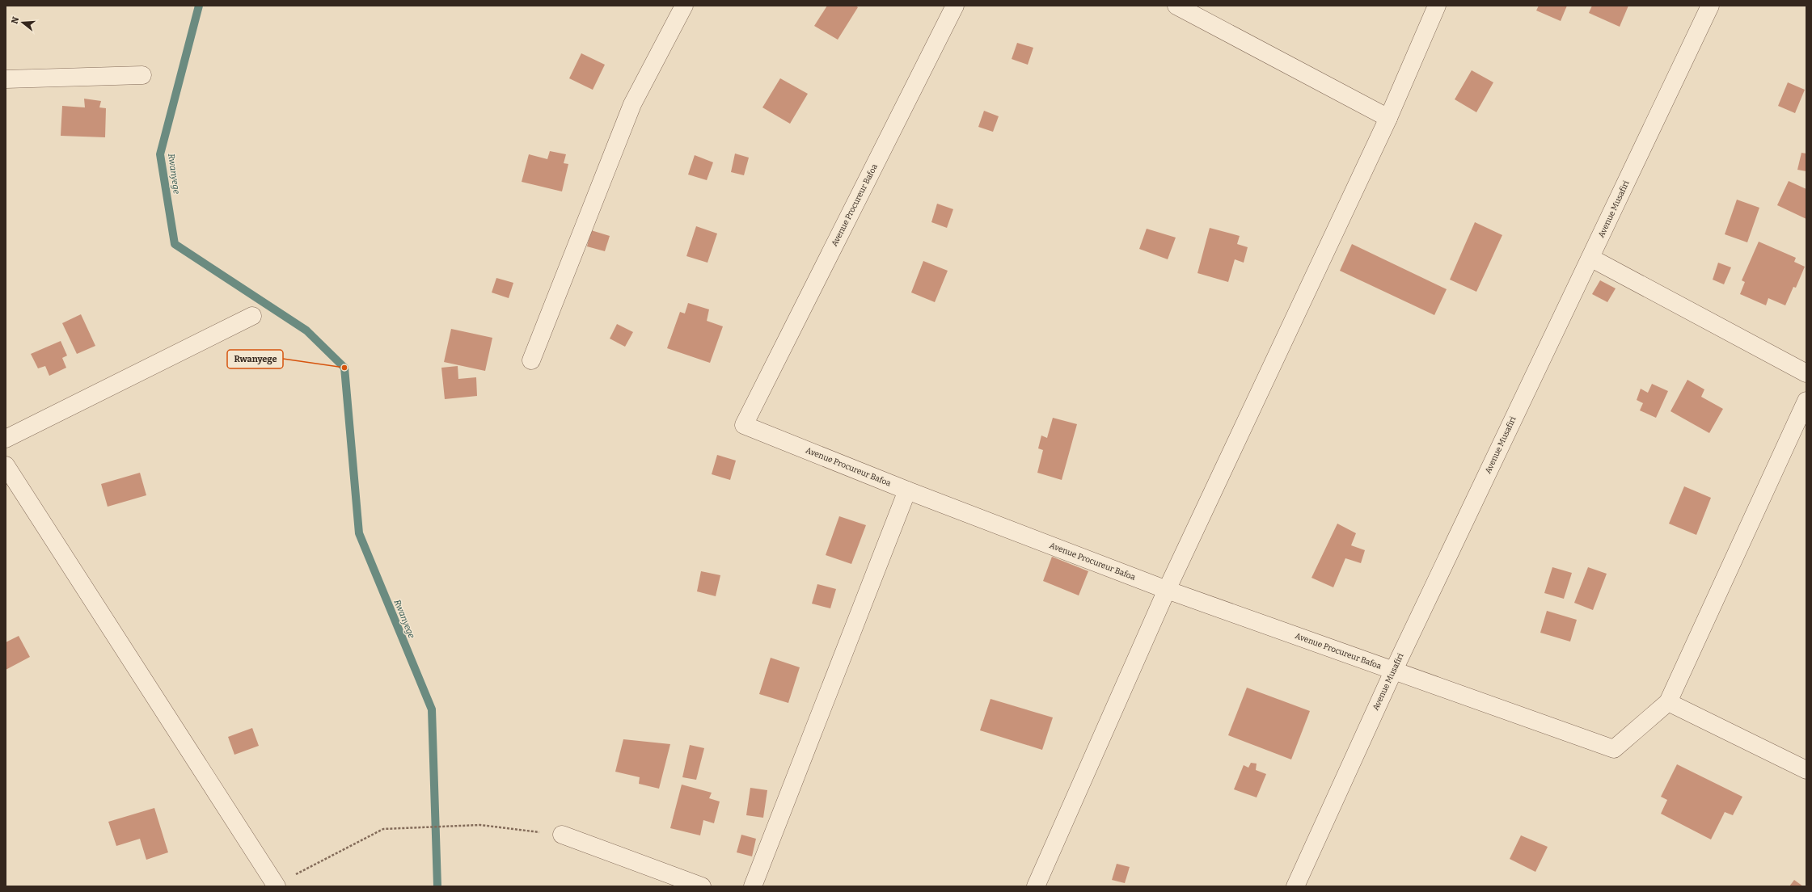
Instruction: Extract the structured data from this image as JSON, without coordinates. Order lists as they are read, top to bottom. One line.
{"streets":{"street":["Avenue Procureur Bafoa","Avenue Musafiri"]},"crossings":[["Avenue Procureur Bafoa","Avenue Musafiri"]],"water":["Rwanyege"],"places":["Rwanyege"],"north":"left"}
